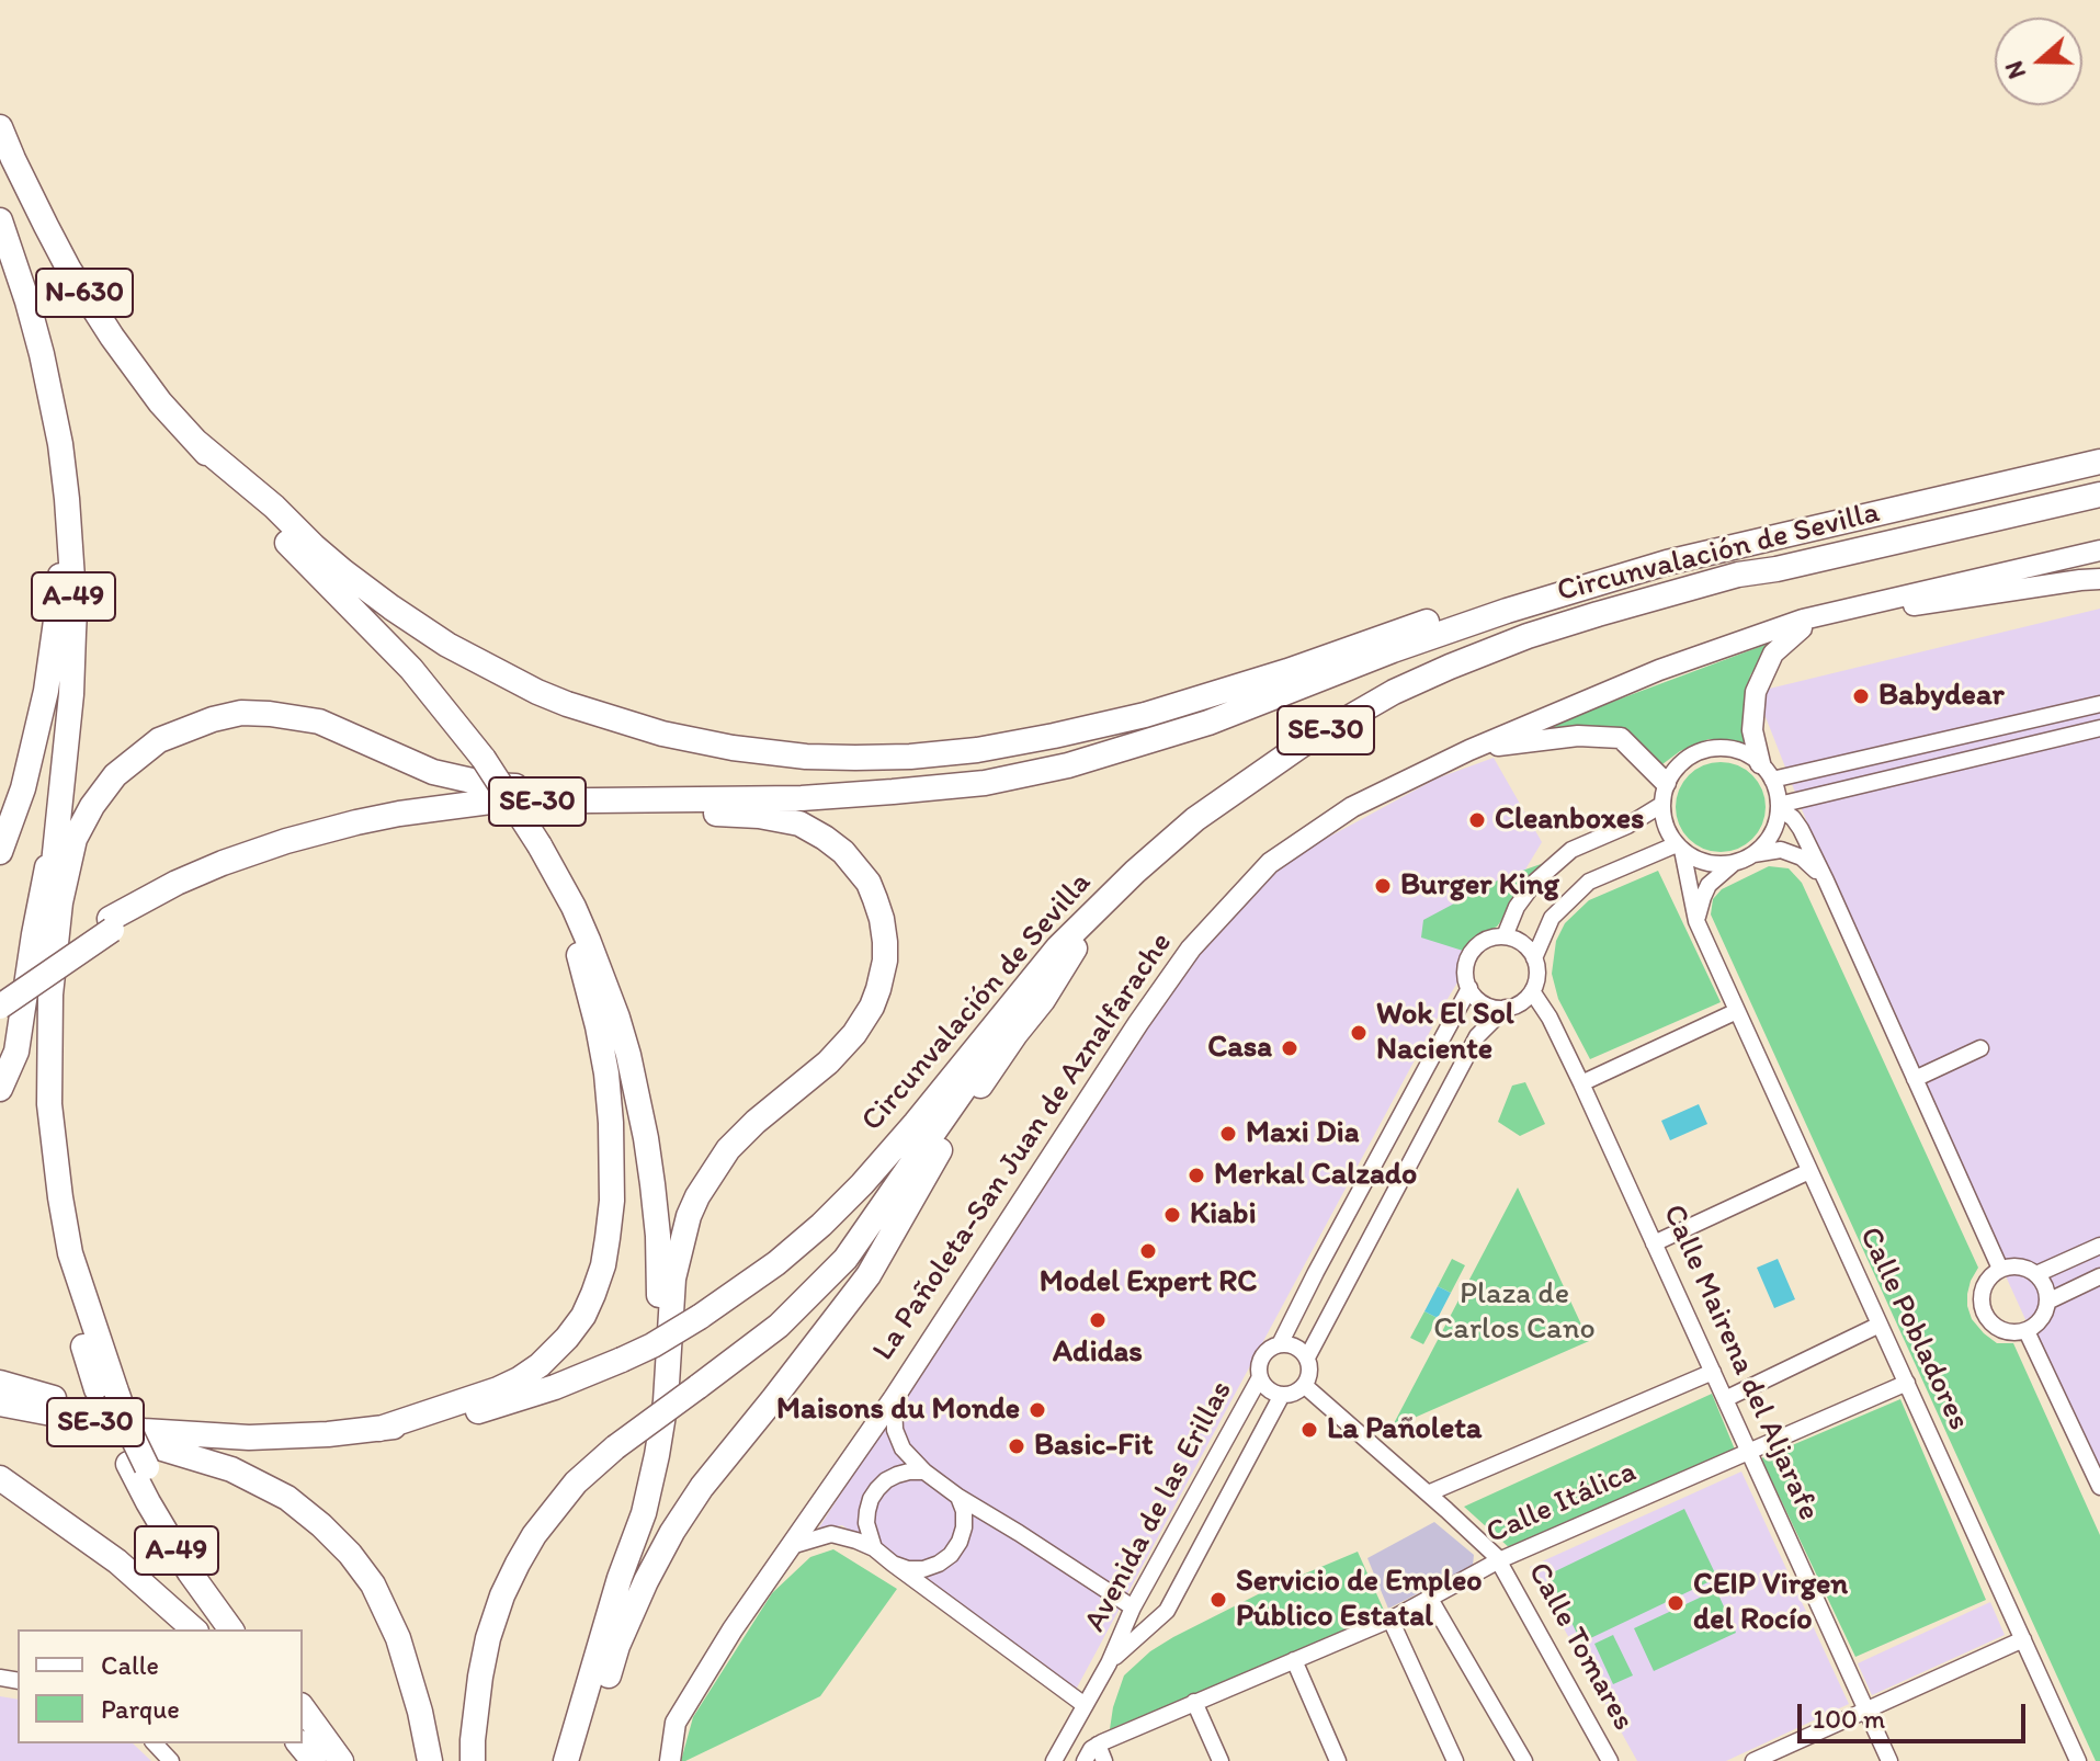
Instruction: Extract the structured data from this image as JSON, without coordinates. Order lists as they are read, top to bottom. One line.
{"streets":{"highway":["N-630","Circunvalación de Sevilla","A-49","SE-30"],"main road":["La Pañoleta-San Juan de Aznalfarache"],"street":["Calle Pobladores","Calle Mairena del Aljarafe","Calle Itálica","Avenida de las Erillas","Calle Tomares"]},"crossings":[["N-630","A-49"],["Calle Pobladores","Calle Itálica"],["Calle Mairena del Aljarafe","Calle Itálica"],["Calle Itálica","Calle Tomares"],["Avenida de las Erillas","Calle Tomares"]],"parks":["Plaza de Carlos Cano"],"places":["Babydear","Cleanboxes","Burger King","Wok El Sol Naciente","Casa","Maxi Dia","Merkal Calzado","Kiabi","Model Expert RC","Adidas","Maisons du Monde","La Pañoleta","Basic-Fit","Servicio de Empleo Público Estatal","CEIP Virgen del Rocío"],"legend":["Calle","Parque"],"scale_bar":"100 m","north":"left"}
